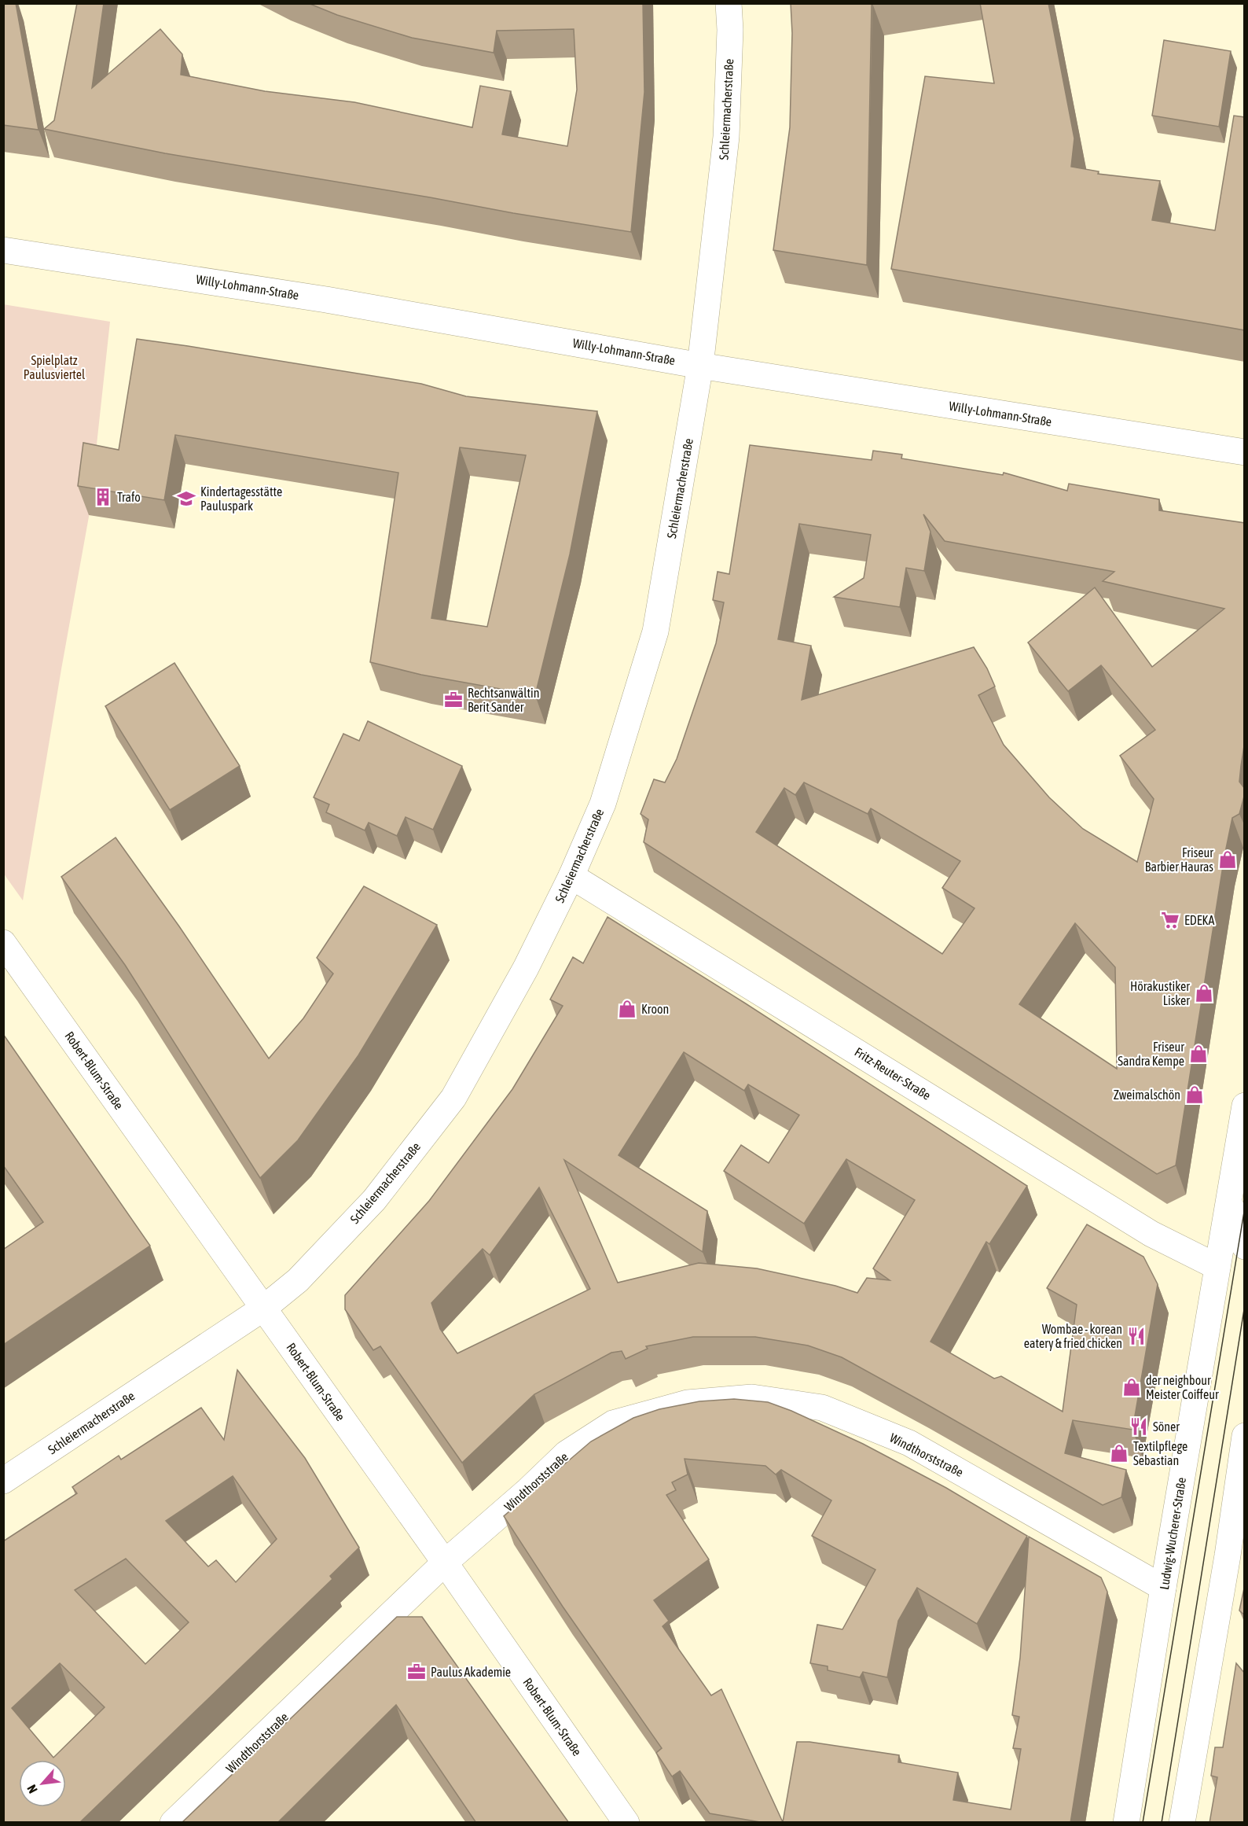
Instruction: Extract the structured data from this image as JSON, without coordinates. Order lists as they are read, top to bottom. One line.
{"streets":{"street":["Schleiermacherstraße","Willy-Lohmann-Straße","Robert-Blum-Straße","Fritz-Reuter-Straße","Windthorststraße","Ludwig-Wucherer-Straße"]},"crossings":[["Schleiermacherstraße","Willy-Lohmann-Straße"],["Schleiermacherstraße","Robert-Blum-Straße"],["Schleiermacherstraße","Fritz-Reuter-Straße"],["Robert-Blum-Straße","Windthorststraße"],["Fritz-Reuter-Straße","Ludwig-Wucherer-Straße"],["Windthorststraße","Ludwig-Wucherer-Straße"]],"parks":["Spielplatz Paulusviertel"],"places":{"building":["Trafo"],"school or university":["Kindertagesstätte Pauluspark"],"office":["Rechtsanwältin Berit Sander","Paulus Akademie"],"shop":["Friseur Barbier Hauras","Hörakustiker Lisker","Kroon","Friseur Sandra Kempe","Zweimalschön","der neighbour Meister Coiffeur","Textilpflege Sebastian"],"supermarket":["EDEKA"],"restaurant":["Wombae - korean eatery & fried chicken","Söner"]},"north":"bottom left"}
